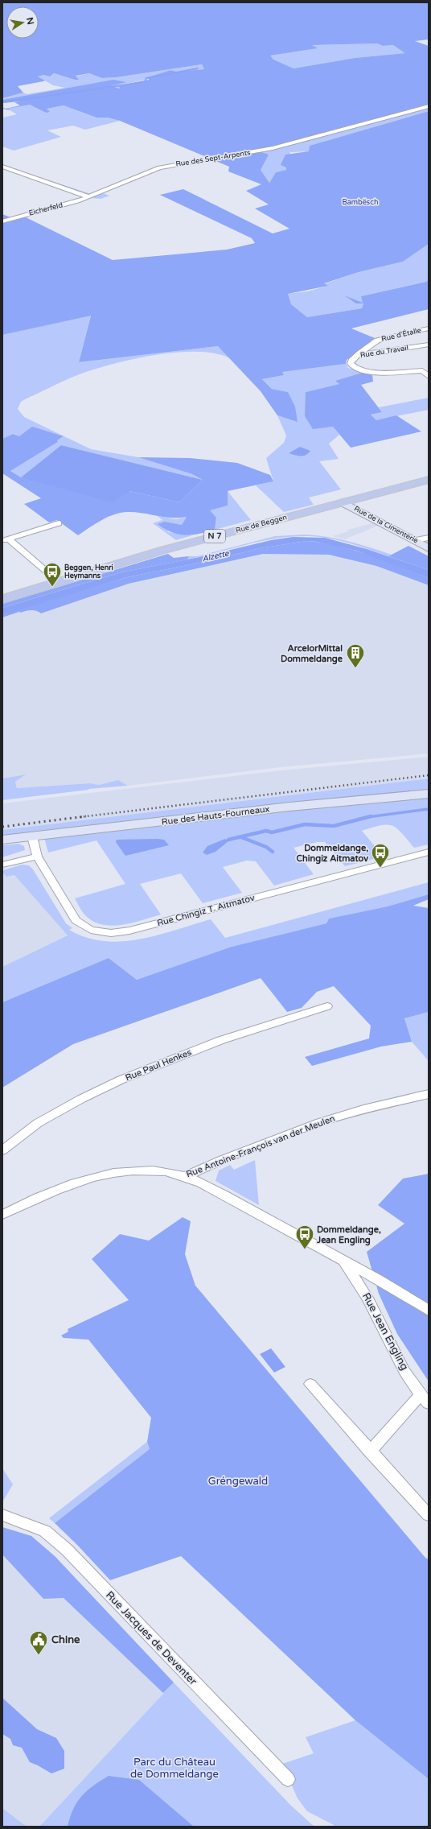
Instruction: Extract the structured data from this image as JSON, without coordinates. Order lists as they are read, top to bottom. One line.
{"streets":{"main road":["Rue de Beggen","N 7"],"street":["Rue des Sept-Arpents","Eicherfeld","Rue d'Étalle","Rue du Travail","Rue de la Cimenterie","Rue des Hauts-Fourneaux","Rue Chingiz T. Aitmatov","Rue Paul Henkes","Rue Antoine-François van der Meulen","Rue Jean Engling","Rue Jacques de Deventer"]},"crossings":[["Rue des Sept-Arpents","Eicherfeld"],["Rue d'Étalle","Rue du Travail"],["Rue de Beggen","Rue de la Cimenterie"],["Rue des Hauts-Fourneaux","Rue Chingiz T. Aitmatov"]],"water":["Alzette"],"parks":["Bambësch","Gréngewald","Parc du Château de Dommeldange"],"places":{"bus stop":["Beggen, Henri Heymanns","Dommeldange, Chingiz Aitmatov","Dommeldange, Jean Engling"],"building":["ArcelorMittal Dommeldange"],"public building":["Chine"]},"north":"right"}
